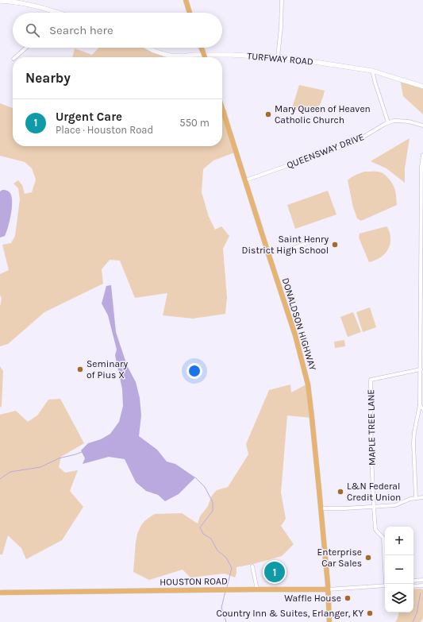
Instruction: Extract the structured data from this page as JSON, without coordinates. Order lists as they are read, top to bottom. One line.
{"streets":{"main road":["TURFWAY ROAD","DONALDSON HIGHWAY","HOUSTON ROAD"],"street":["QUEENSWAY DRIVE","MAPLE TREE LANE"]},"crossings":[["QUEENSWAY DRIVE","DONALDSON HIGHWAY"],["DONALDSON HIGHWAY","HOUSTON ROAD"]],"places":["Mary Queen of Heaven Catholic Church","Saint Henry District High School","Seminary of Pius X","L&N Federal Credit Union","Enterprise Car Sales","Waffle House","Country Inn & Suites, Erlanger, KY"],"page":{"search":"Search here","heading":"Nearby","list":[{"mark":"1","name":"Urgent Care","note":"Place · Houston Road","value":"550 m"}],"map_buttons":["+","−"],"pins":"1"}}
